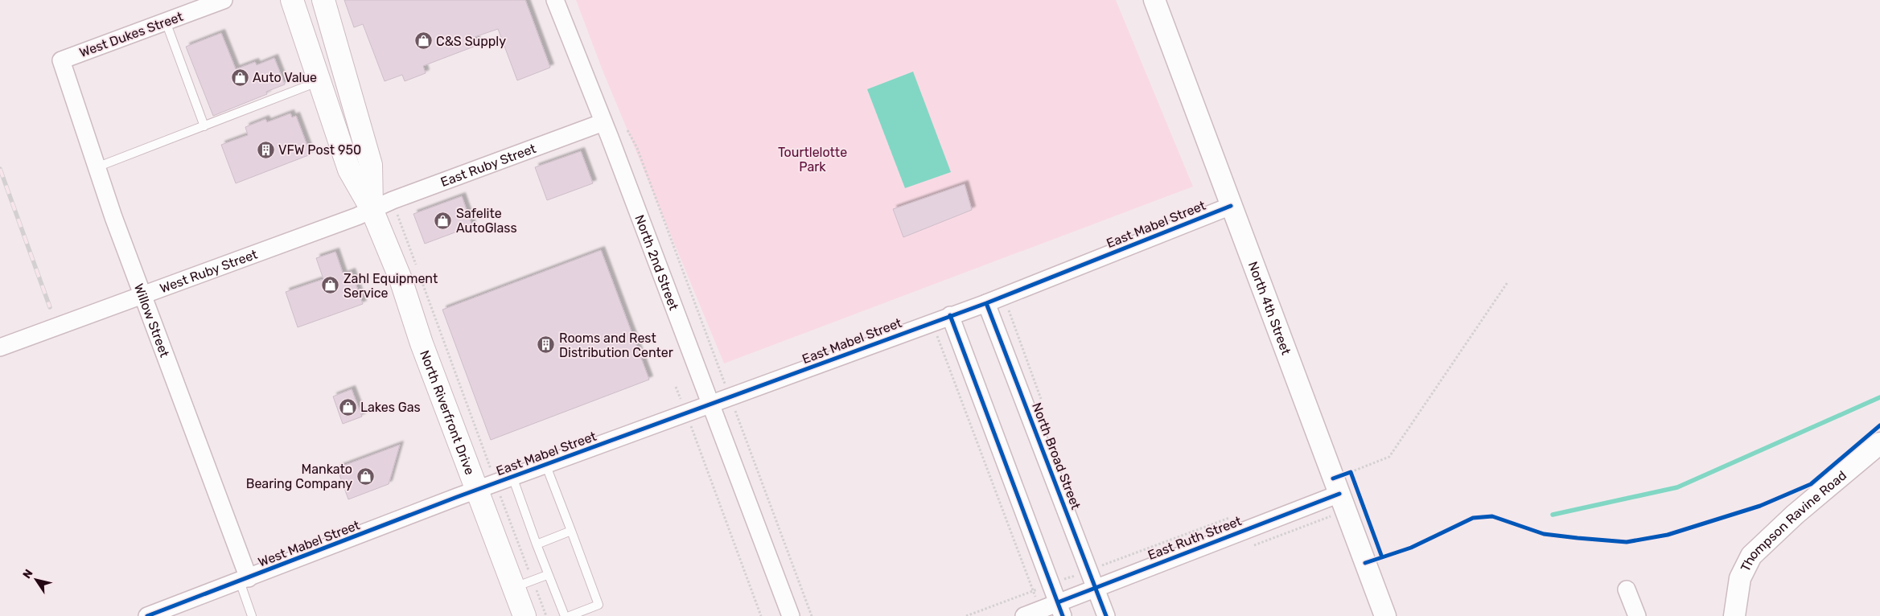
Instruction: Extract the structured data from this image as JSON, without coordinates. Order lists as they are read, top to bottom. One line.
{"streets":{"main road":["North Riverfront Drive"],"street":["West Dukes Street","East Ruby Street","East Mabel Street","North 2nd Street","West Ruby Street","North 4th Street","Willow Street","North Broad Street","Thompson Ravine Road","East Ruth Street","West Mabel Street"]},"crossings":[["West Dukes Street","Willow Street"],["East Ruby Street","North 2nd Street"],["East Ruby Street","West Ruby Street"],["East Ruby Street","North Riverfront Drive"],["East Mabel Street","North 2nd Street"],["East Mabel Street","North 4th Street"],["East Mabel Street","North Riverfront Drive"],["East Mabel Street","North Broad Street"],["East Mabel Street","West Mabel Street"],["West Ruby Street","Willow Street"],["West Ruby Street","North Riverfront Drive"],["North 4th Street","East Ruth Street"],["Willow Street","West Mabel Street"],["North Riverfront Drive","West Mabel Street"],["North Broad Street","East Ruth Street"]],"parks":["Tourtlelotte Park"],"places":{"shop":["C&S Supply","Auto Value","Safelite AutoGlass","Zahl Equipment Service","Lakes Gas","Mankato Bearing Company"],"building":["VFW Post 950","Rooms and Rest Distribution Center"]},"north":"top left"}
